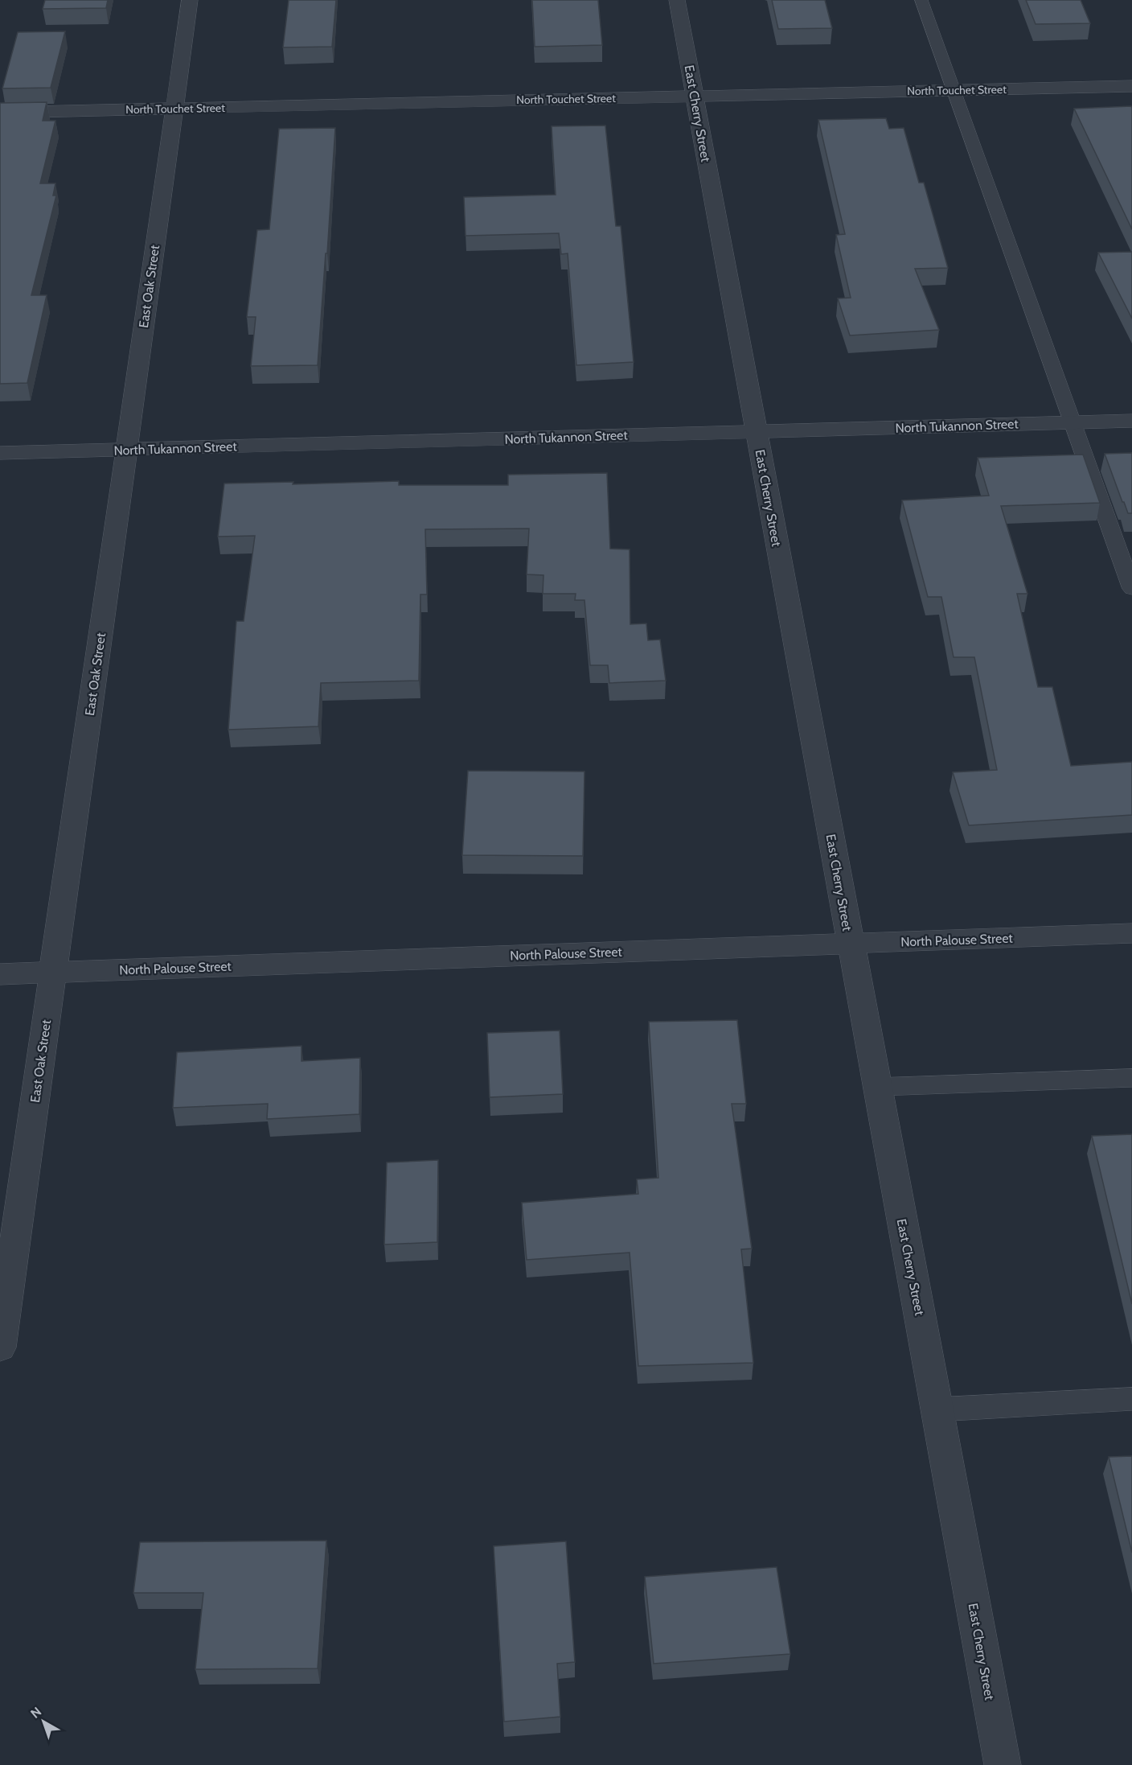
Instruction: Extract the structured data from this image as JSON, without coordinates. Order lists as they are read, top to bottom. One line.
{"streets":{"street":["North Touchet Street","East Cherry Street","East Oak Street","North Tukannon Street","North Palouse Street"]},"crossings":[["North Touchet Street","East Cherry Street"],["North Touchet Street","East Oak Street"],["East Cherry Street","North Tukannon Street"],["East Cherry Street","North Palouse Street"],["East Oak Street","North Tukannon Street"],["East Oak Street","North Palouse Street"]],"north":"top left"}
